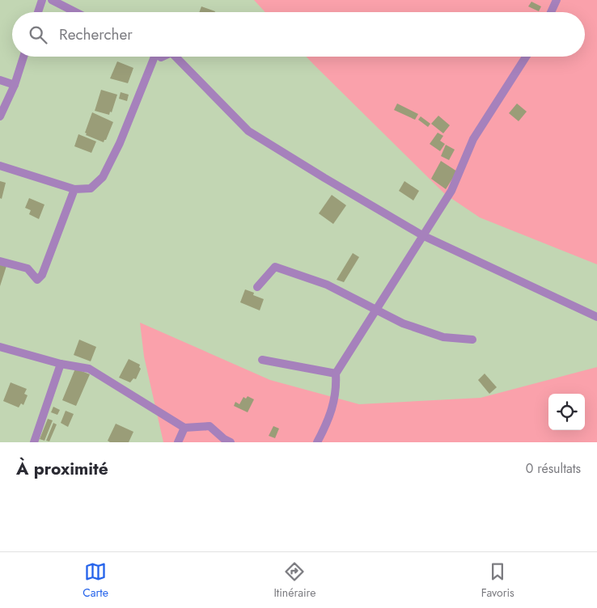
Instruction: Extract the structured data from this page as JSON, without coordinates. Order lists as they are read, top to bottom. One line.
{"page":{"search":"Rechercher","heading":["À proximité","0 résultats"],"nav":["Carte","Itinéraire","Favoris"]}}
